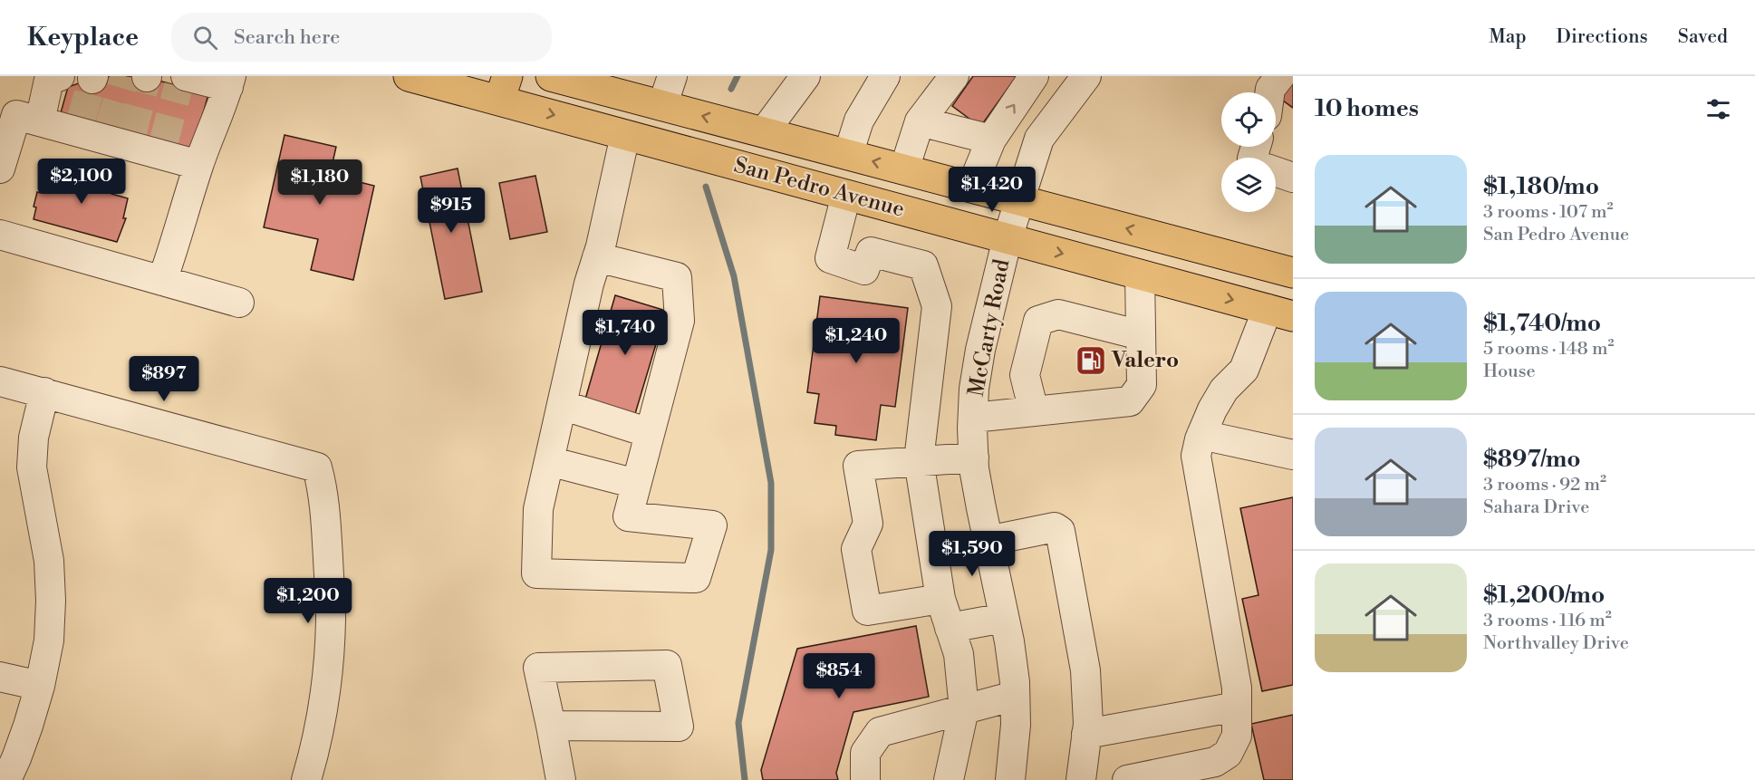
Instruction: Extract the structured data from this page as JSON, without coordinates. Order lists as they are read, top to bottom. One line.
{"streets":{"main road":["San Pedro Avenue"],"street":["McCarty Road"]},"crossings":[["San Pedro Avenue","McCarty Road"]],"places":{"fuel station":["Valero"]},"page":{"header":"Keyplace","search":"Search here","nav":["Map","Directions","Saved"],"heading":"10 homes","list":[{"name":"$1,180/mo","note":"3 rooms · 107 m² · San Pedro Avenue"},{"name":"$1,740/mo","note":"5 rooms · 148 m² · House"},{"name":"$897/mo","note":"3 rooms · 92 m² · Sahara Drive"},{"name":"$1,200/mo","note":"3 rooms · 116 m² · Northvalley Drive"}],"price":["$2,100","$1,180","$1,420","$915","$1,740","$1,240","$897","$1,590","$1,200","$854"]}}
